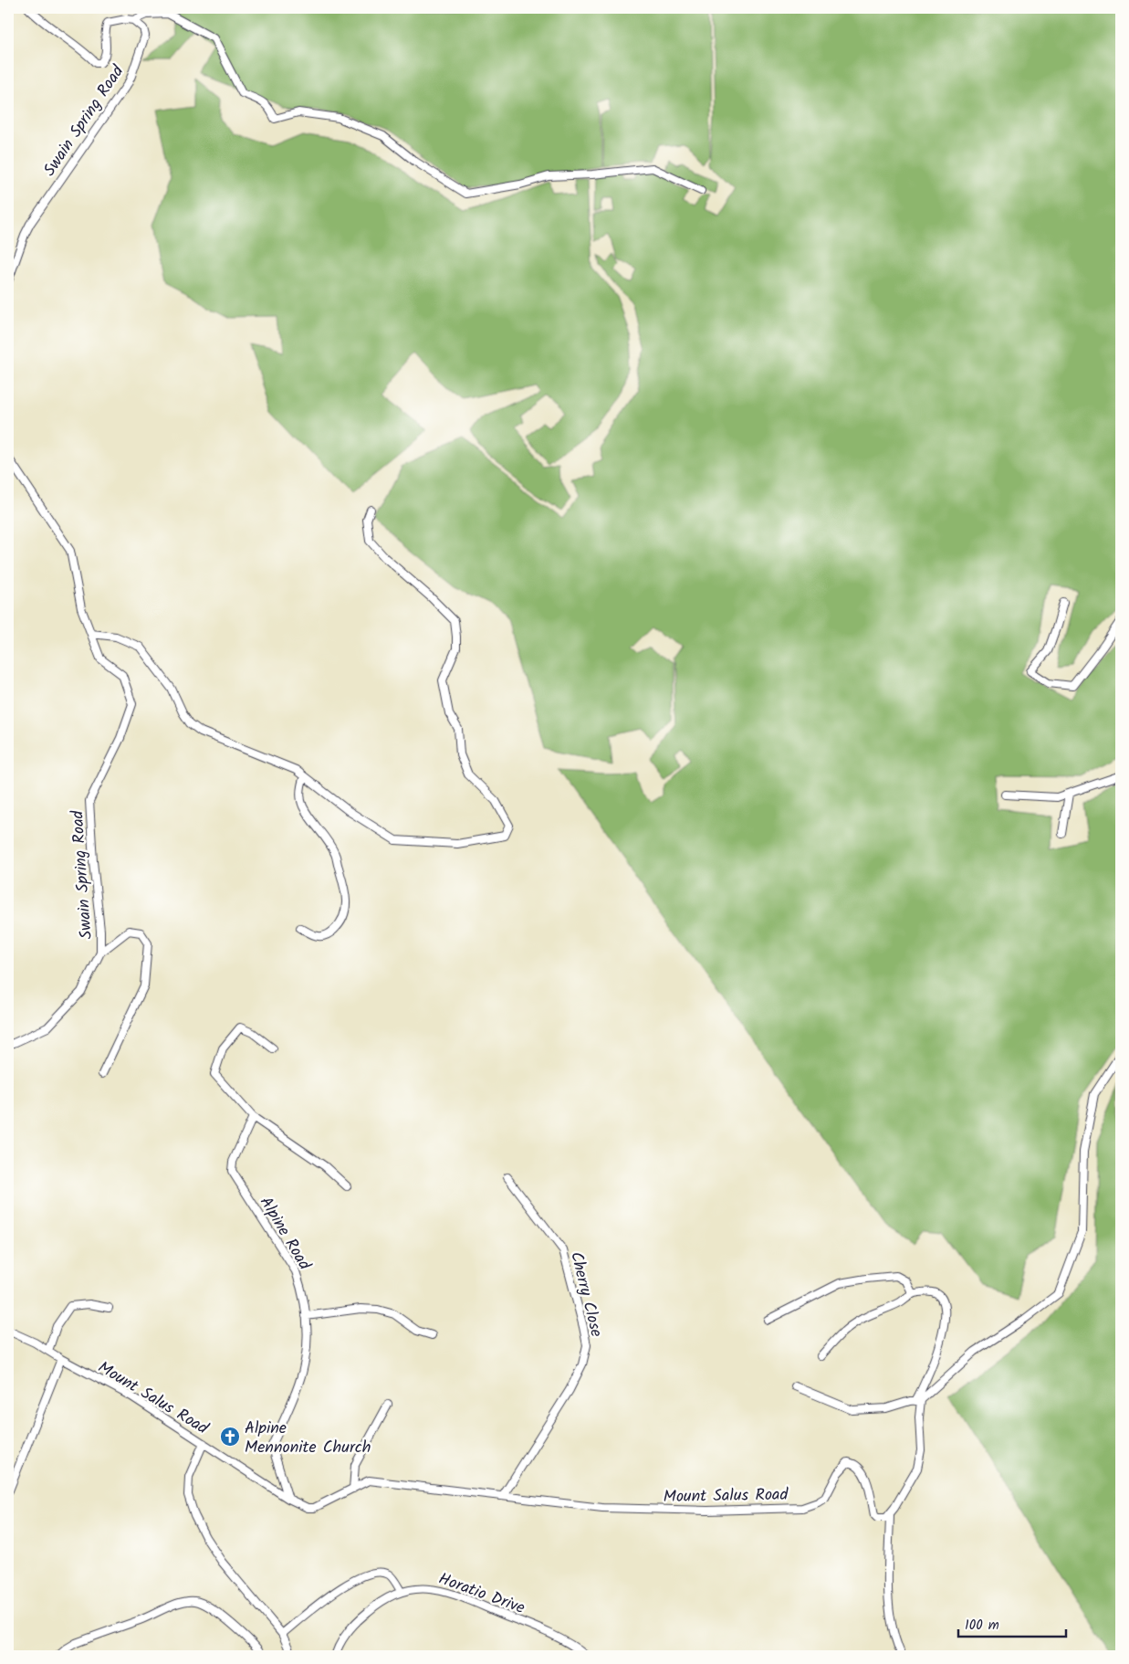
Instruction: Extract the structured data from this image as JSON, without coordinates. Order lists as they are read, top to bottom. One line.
{"streets":{"street":["Swain Spring Road","Alpine Road","Cherry Close","Mount Salus Road","Horatio Drive"]},"crossings":[["Alpine Road","Mount Salus Road"],["Cherry Close","Mount Salus Road"]],"places":{"church":["Alpine Mennonite Church"]},"scale_bar":"100 m"}
